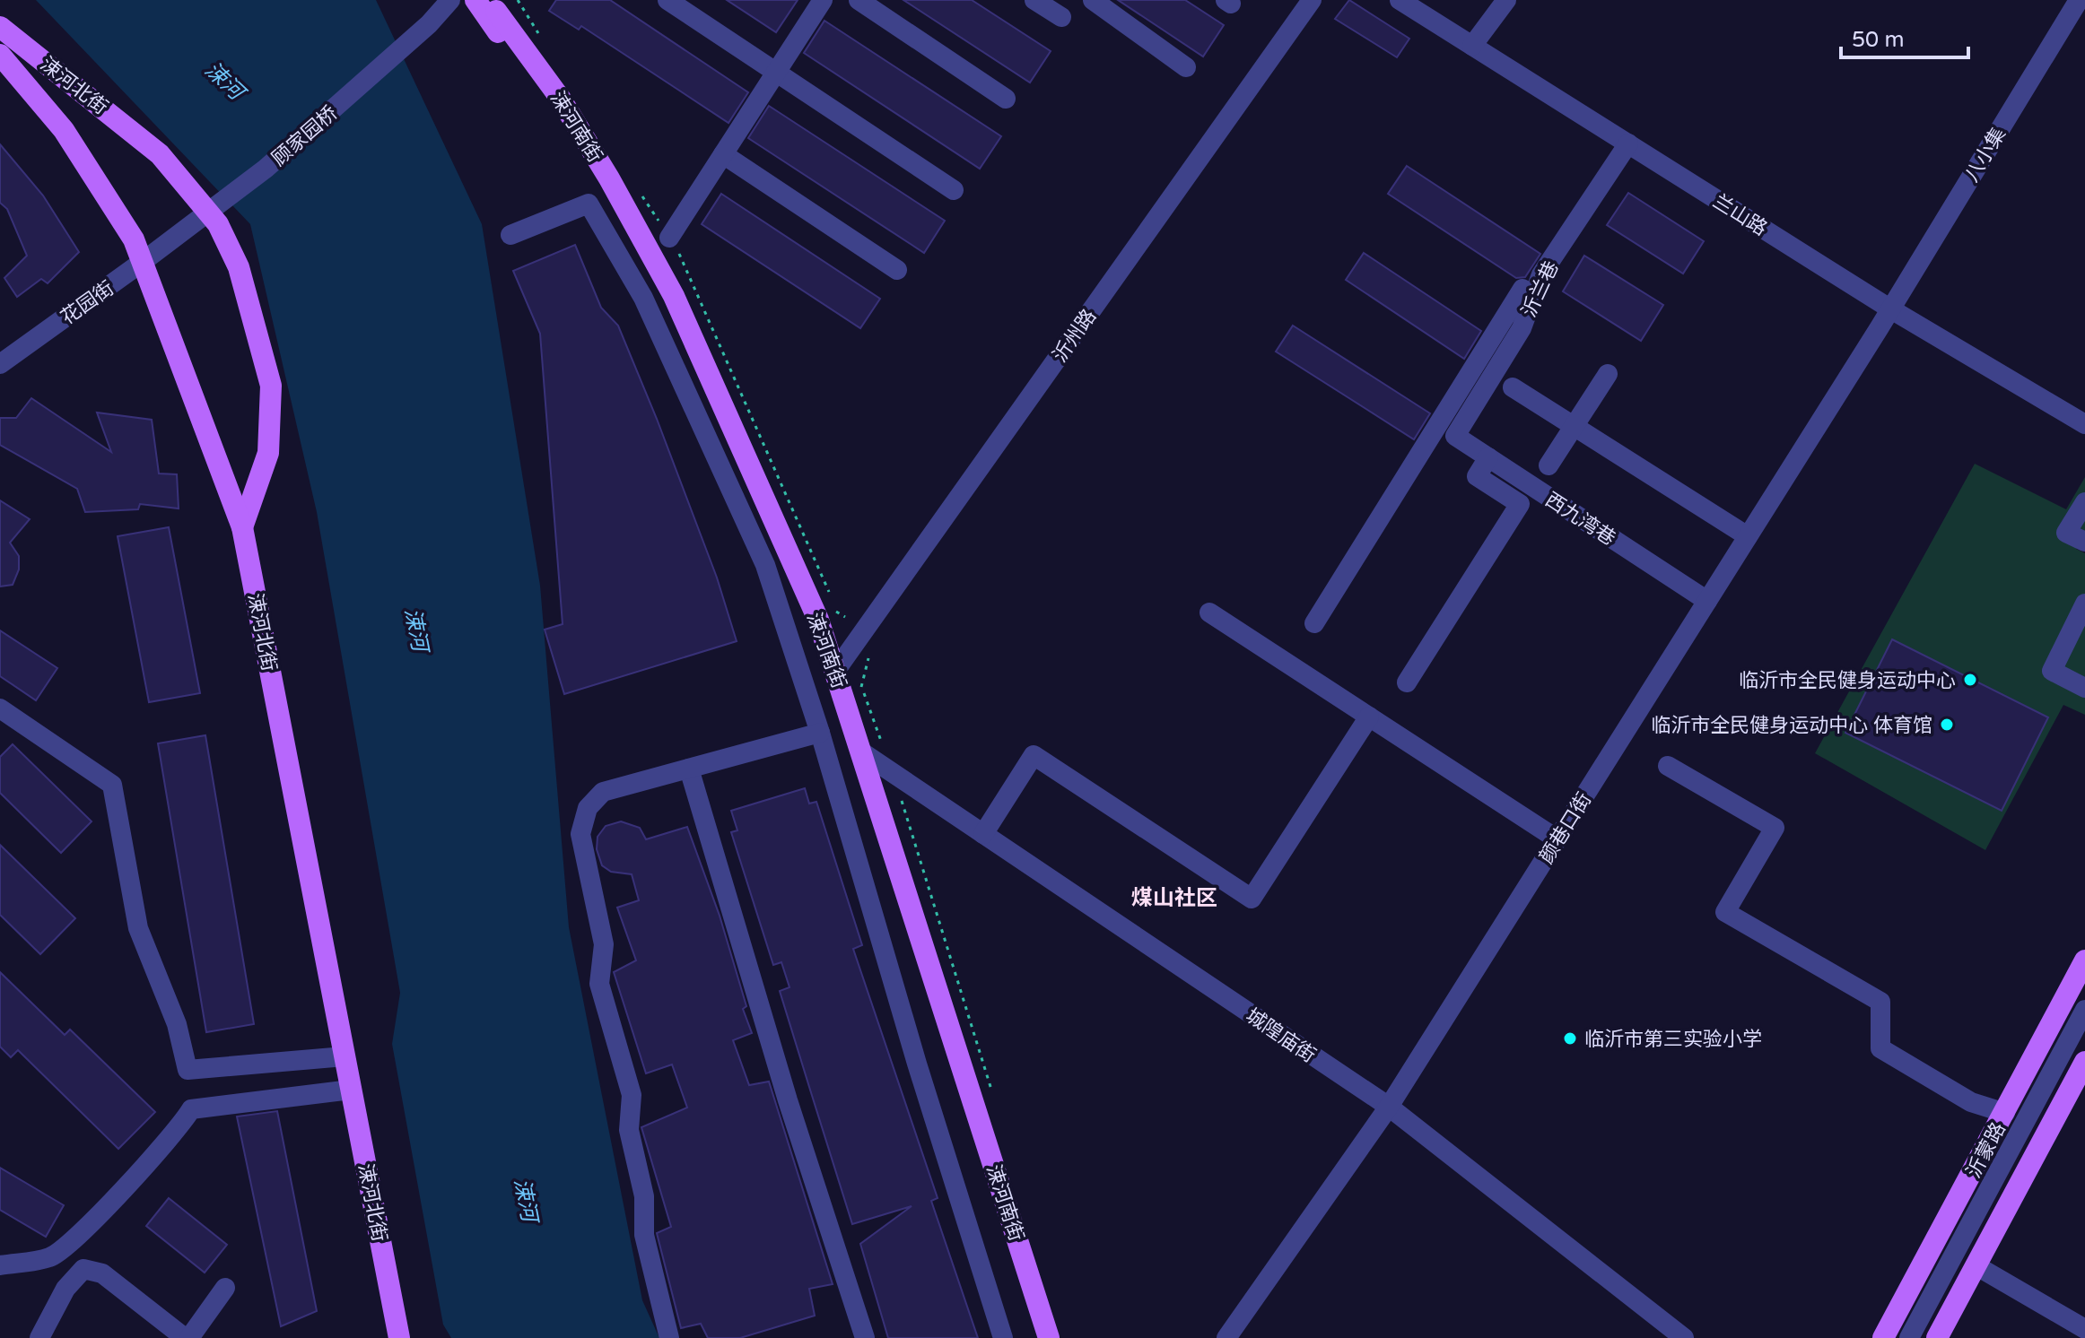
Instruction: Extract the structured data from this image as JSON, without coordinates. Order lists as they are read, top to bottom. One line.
{"streets":{"main road":["涑河北街","涑河南街","沂蒙路"],"street":["顾家园桥","八小集","兰山路","沂兰巷","花园街","沂州路","西九湾巷","颜巷口街","城隍庙街"]},"crossings":[["涑河南街","沂州路"],["涑河南街","城隍庙街"],["顾家园桥","花园街"],["八小集","兰山路"],["八小集","颜巷口街"],["兰山路","沂兰巷"],["兰山路","颜巷口街"],["沂兰巷","西九湾巷"],["西九湾巷","颜巷口街"],["颜巷口街","城隍庙街"]],"districts":["煤山社区"],"water":["涑河"],"places":["临沂市全民健身运动中心","临沂市全民健身运动中心 体育馆","临沂市第三实验小学"],"scale_bar":"50 m"}
